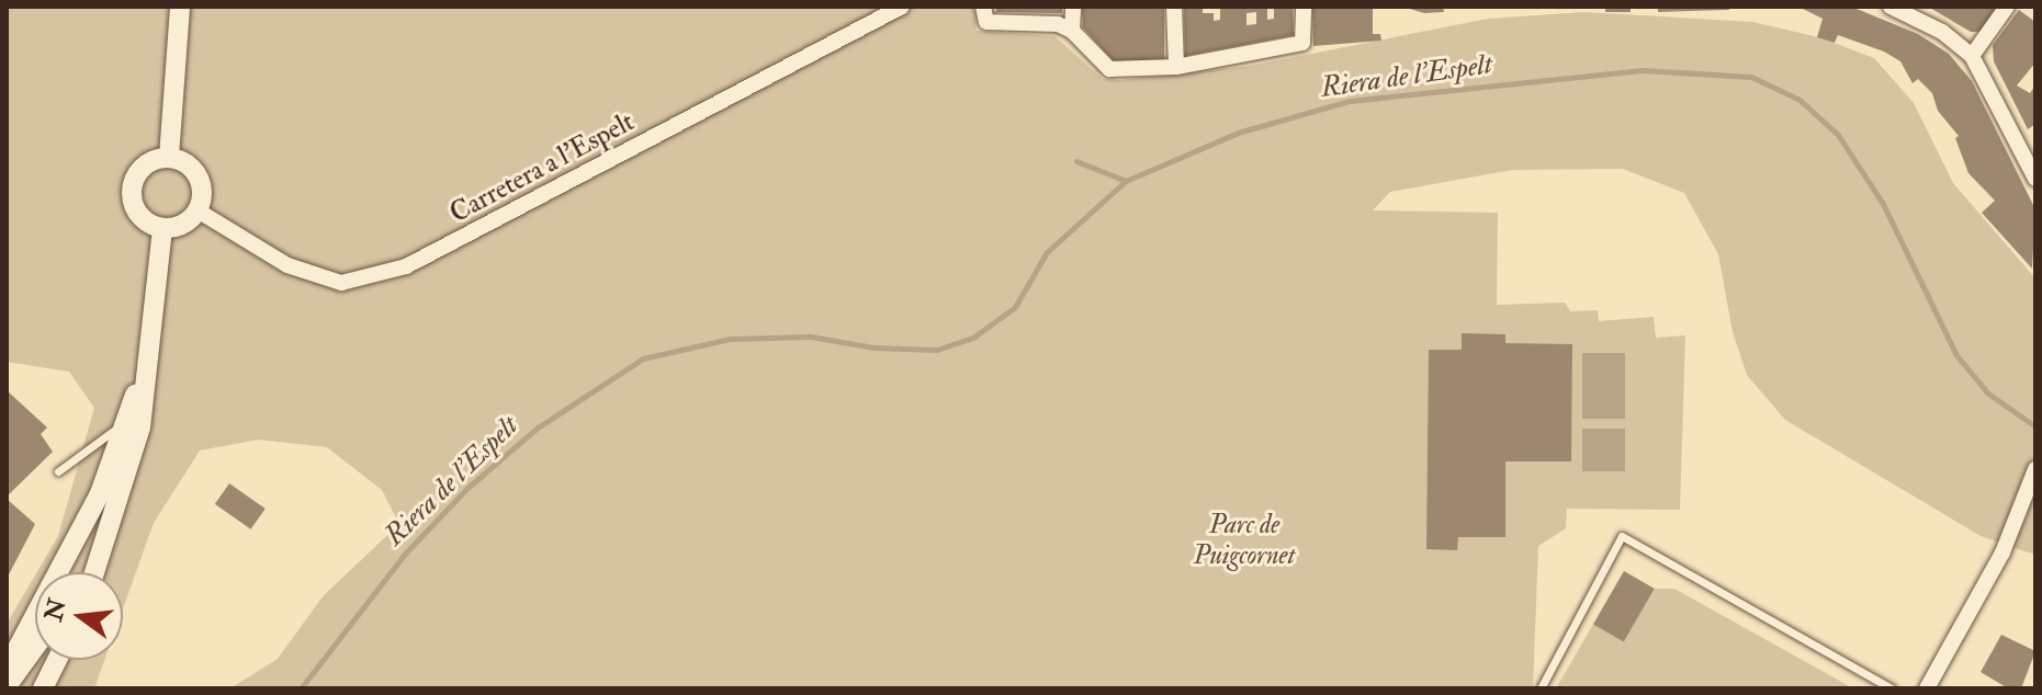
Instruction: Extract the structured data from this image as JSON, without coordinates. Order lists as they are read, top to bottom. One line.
{"streets":{"street":["Carretera a l'Espelt"]},"water":["Riera de l'Espelt"],"parks":["Parc de Puigcornet"],"north":"left"}
